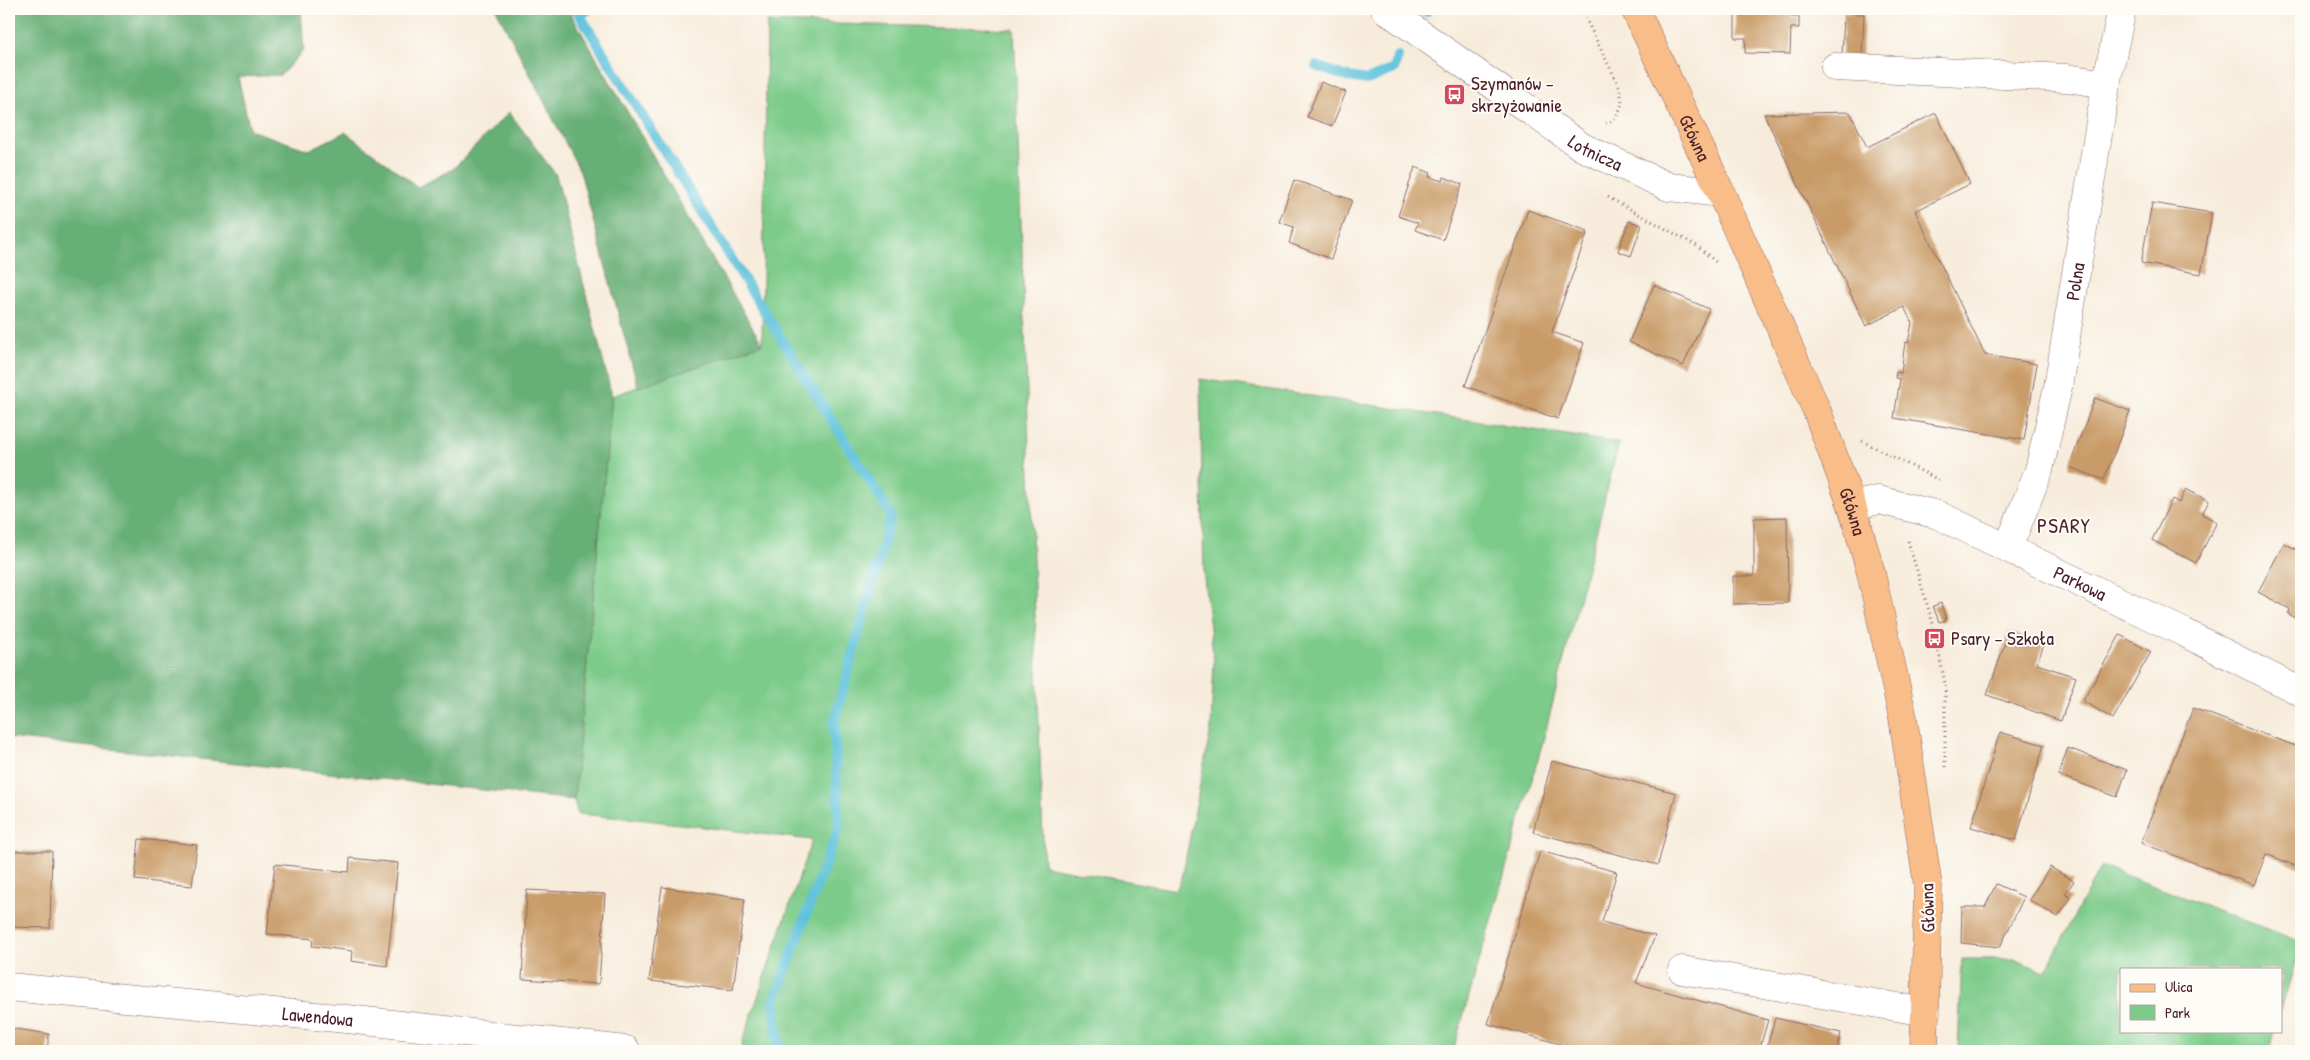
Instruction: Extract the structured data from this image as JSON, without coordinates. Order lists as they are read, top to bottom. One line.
{"streets":{"main road":["Główna"],"street":["Lotnicza","Polna","Parkowa","Lawendowa"]},"crossings":[["Główna","Lotnicza"],["Główna","Parkowa"],["Polna","Parkowa"]],"districts":["PSARY"],"places":{"bus stop":["Szymanów – skrzyżowanie","Psary – Szkoła"]},"legend":["Ulica","Park"]}
